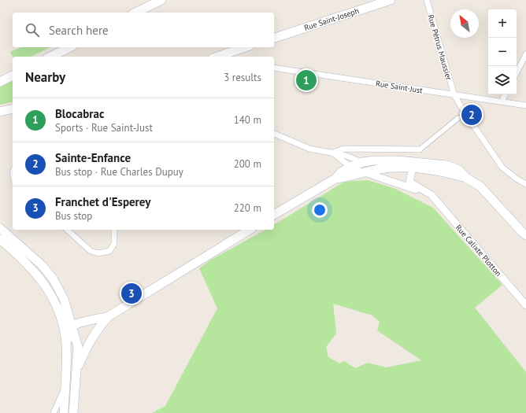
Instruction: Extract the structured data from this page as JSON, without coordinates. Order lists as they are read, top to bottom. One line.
{"streets":{"main road":["Rue Saint-Joseph"],"street":["Rue Pétrus Maussier","Rue Saint-Just","Rue Calixte Plotton"]},"crossings":[["Rue Pétrus Maussier","Rue Saint-Just"]],"north":"top left","page":{"map_buttons":["+","−"],"search":"Search here","heading":["Nearby","3 results"],"pins":["1","2","3"],"list":[{"mark":"1","name":"Blocabrac","note":"Sports · Rue Saint-Just","value":"140 m"},{"mark":"2","name":"Sainte-Enfance","note":"Bus stop · Rue Charles Dupuy","value":"200 m"},{"mark":"3","name":"Franchet d'Esperey","note":"Bus stop","value":"220 m"}]}}
